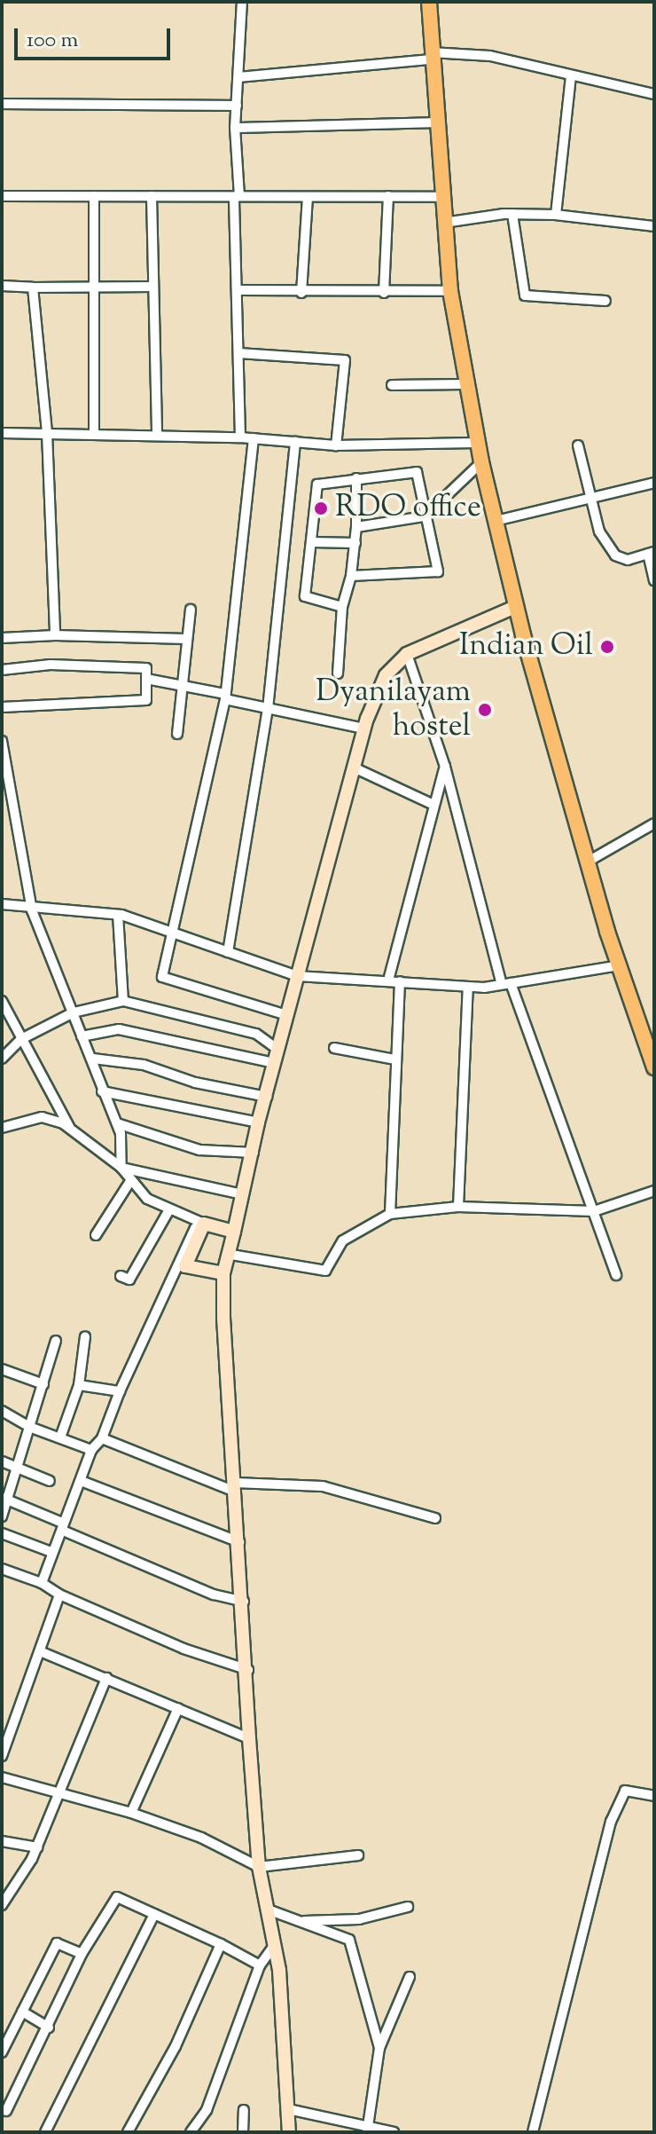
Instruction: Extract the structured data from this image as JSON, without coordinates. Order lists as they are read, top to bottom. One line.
{"places":["RDO office","Indian Oil","Dyanilayam hostel"],"scale_bar":"100 m"}
